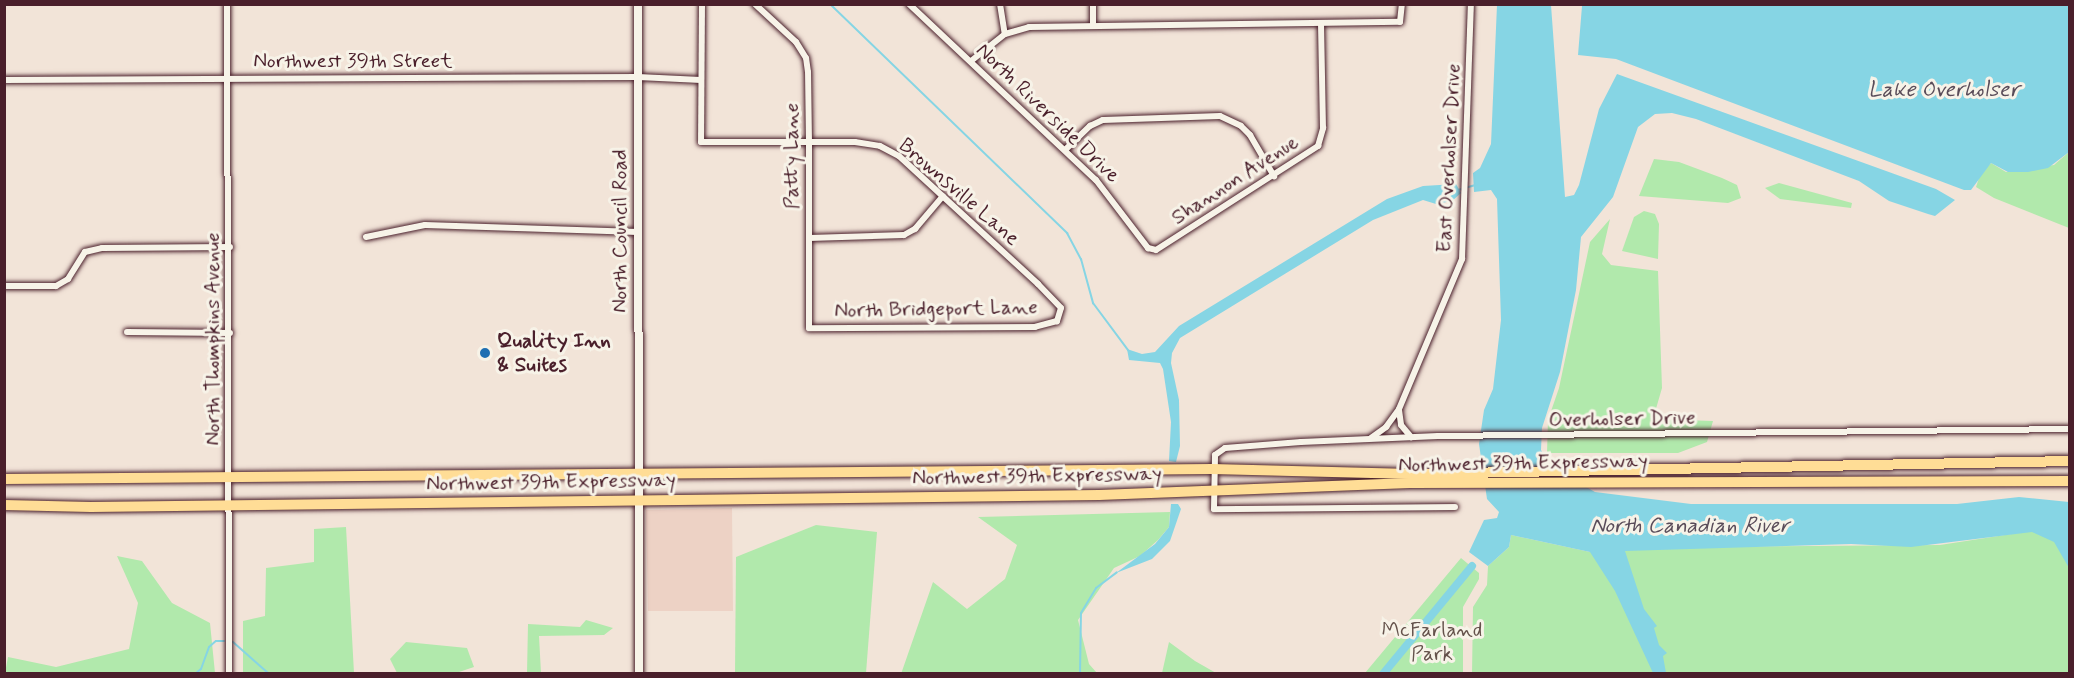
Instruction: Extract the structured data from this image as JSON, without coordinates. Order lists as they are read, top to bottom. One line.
{"streets":{"highway":["Northwest 39th Expressway"],"main road":["North Council Road"],"street":["Northwest 39th Street","North Riverside Drive","Patty Lane","East Overholser Drive","Shannon Avenue","Brownsville Lane","North Bridgeport Lane","North Thompkins Avenue","Overholser Drive"]},"crossings":[["Northwest 39th Street","Brownsville Lane"],["Northwest 39th Street","North Council Road"],["Northwest 39th Street","North Thompkins Avenue"],["North Riverside Drive","Shannon Avenue"],["Patty Lane","Brownsville Lane"],["Patty Lane","North Bridgeport Lane"],["East Overholser Drive","Overholser Drive"],["Brownsville Lane","North Bridgeport Lane"],["North Council Road","Northwest 39th Expressway"],["North Thompkins Avenue","Northwest 39th Expressway"],["Overholser Drive","Northwest 39th Expressway"]],"water":["Lake Overholser","North Canadian River"],"parks":["McFarland Park"],"places":["Quality Inn & Suites"]}
